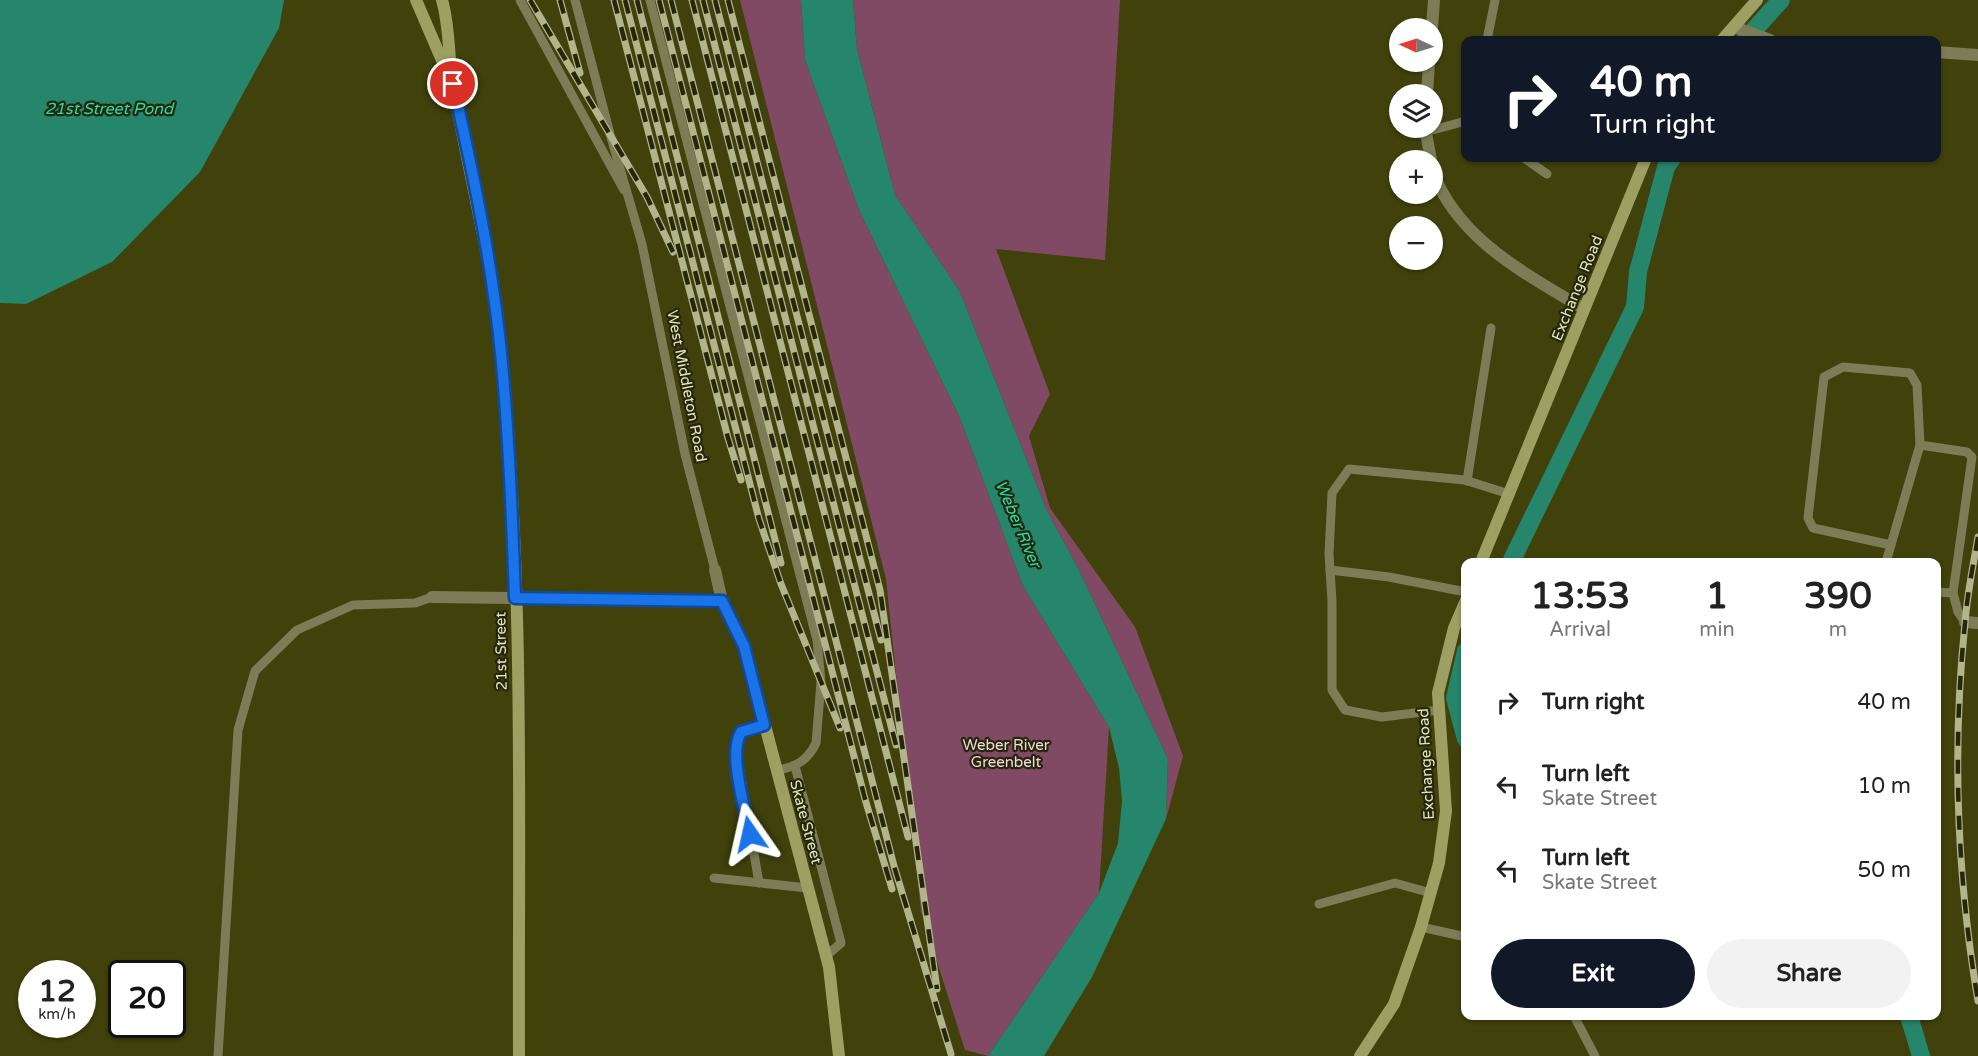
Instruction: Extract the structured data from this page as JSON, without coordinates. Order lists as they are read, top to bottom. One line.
{"streets":{"street":["Exchange Road","21st Street","Skate Street"],"lane":["West Middleton Road"]},"crossings":[["West Middleton Road","Skate Street"]],"water":["21st Street Pond","Weber River"],"parks":["Weber River Greenbelt"],"north":"left","page":{"map_buttons":["+","−"],"turn":["40 m","Turn right"],"eta":["13:53","Arrival","1","min","390","m"],"list":[{"name":"Turn right","value":"40 m"},{"name":"Turn left","note":"Skate Street","value":"10 m"},{"name":"Turn left","note":"Skate Street","value":"50 m"}],"buttons":["Exit","Share"],"speed":"12 km/h","limit":"20"}}
